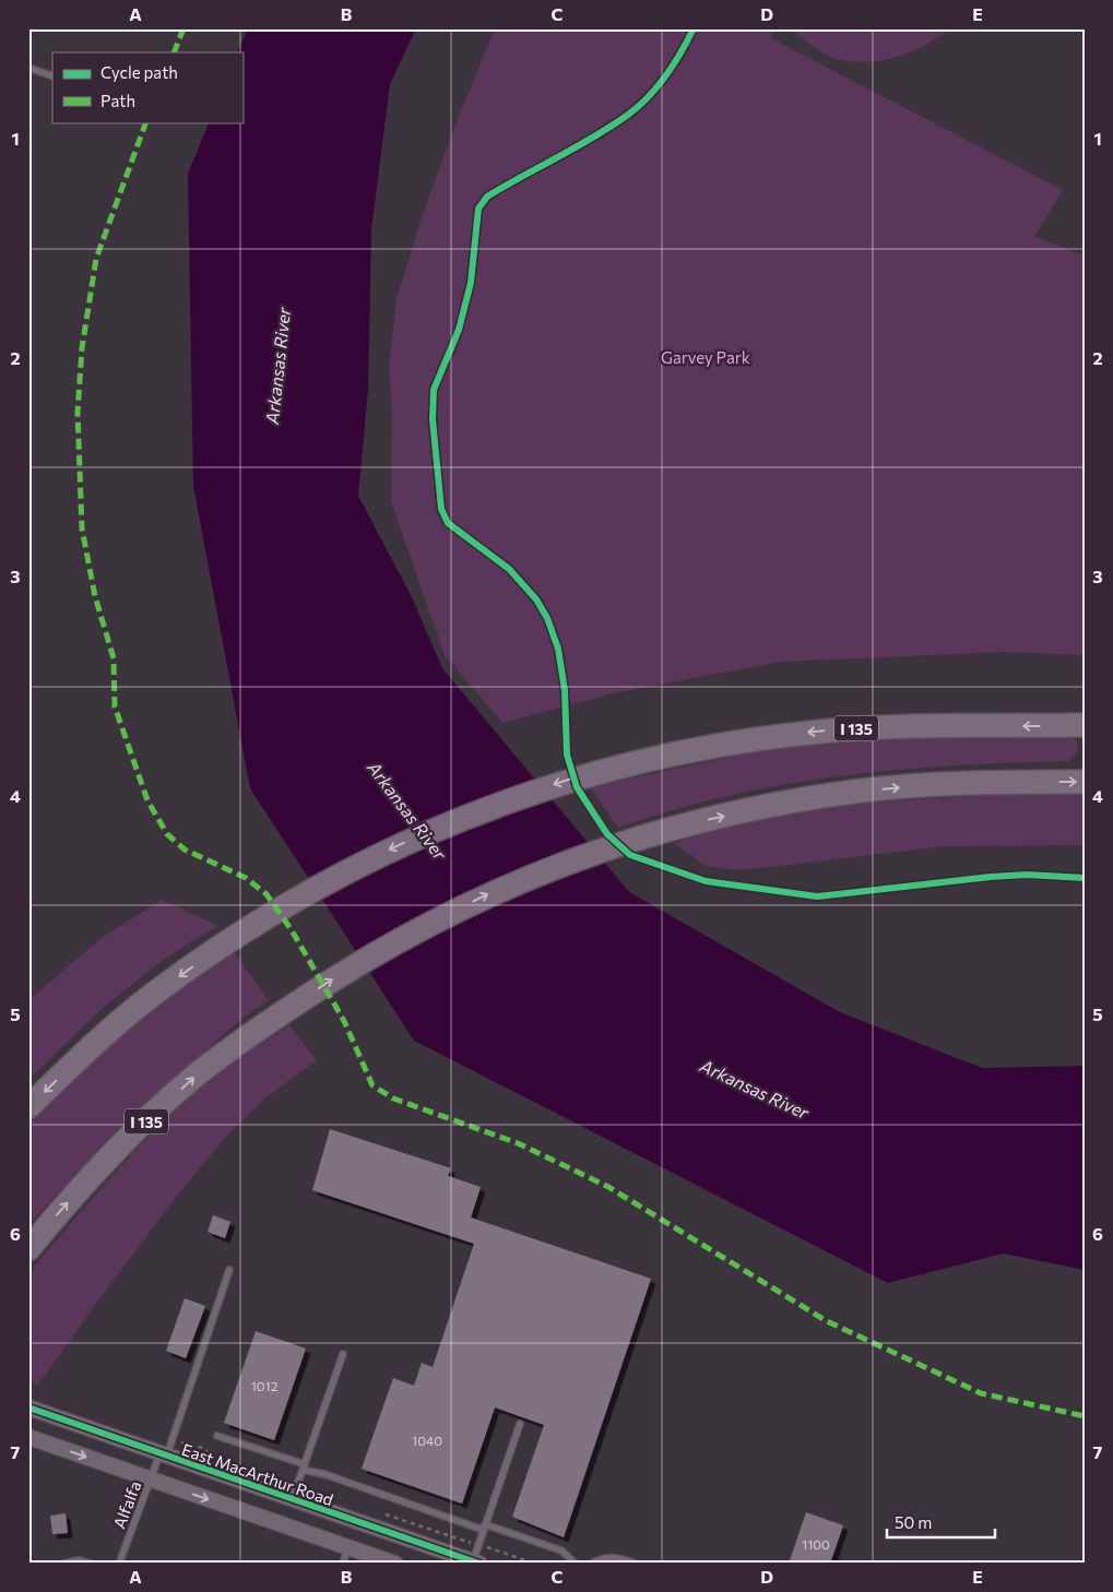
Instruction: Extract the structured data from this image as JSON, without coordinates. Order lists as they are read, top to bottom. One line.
{"streets":{"highway":["I 135"],"street":["East MacArthur Road"],"lane":["Alfalfa"]},"crossings":[["East MacArthur Road","Alfalfa"]],"water":["Arkansas River"],"parks":["Garvey Park"],"house_numbers":["1012","1040","1100"],"legend":["Cycle path","Path"],"scale_bar":"50 m","grid":{"columns":["A","B","C","D","E"],"rows":["1","2","3","4","5","6","7"]}}
